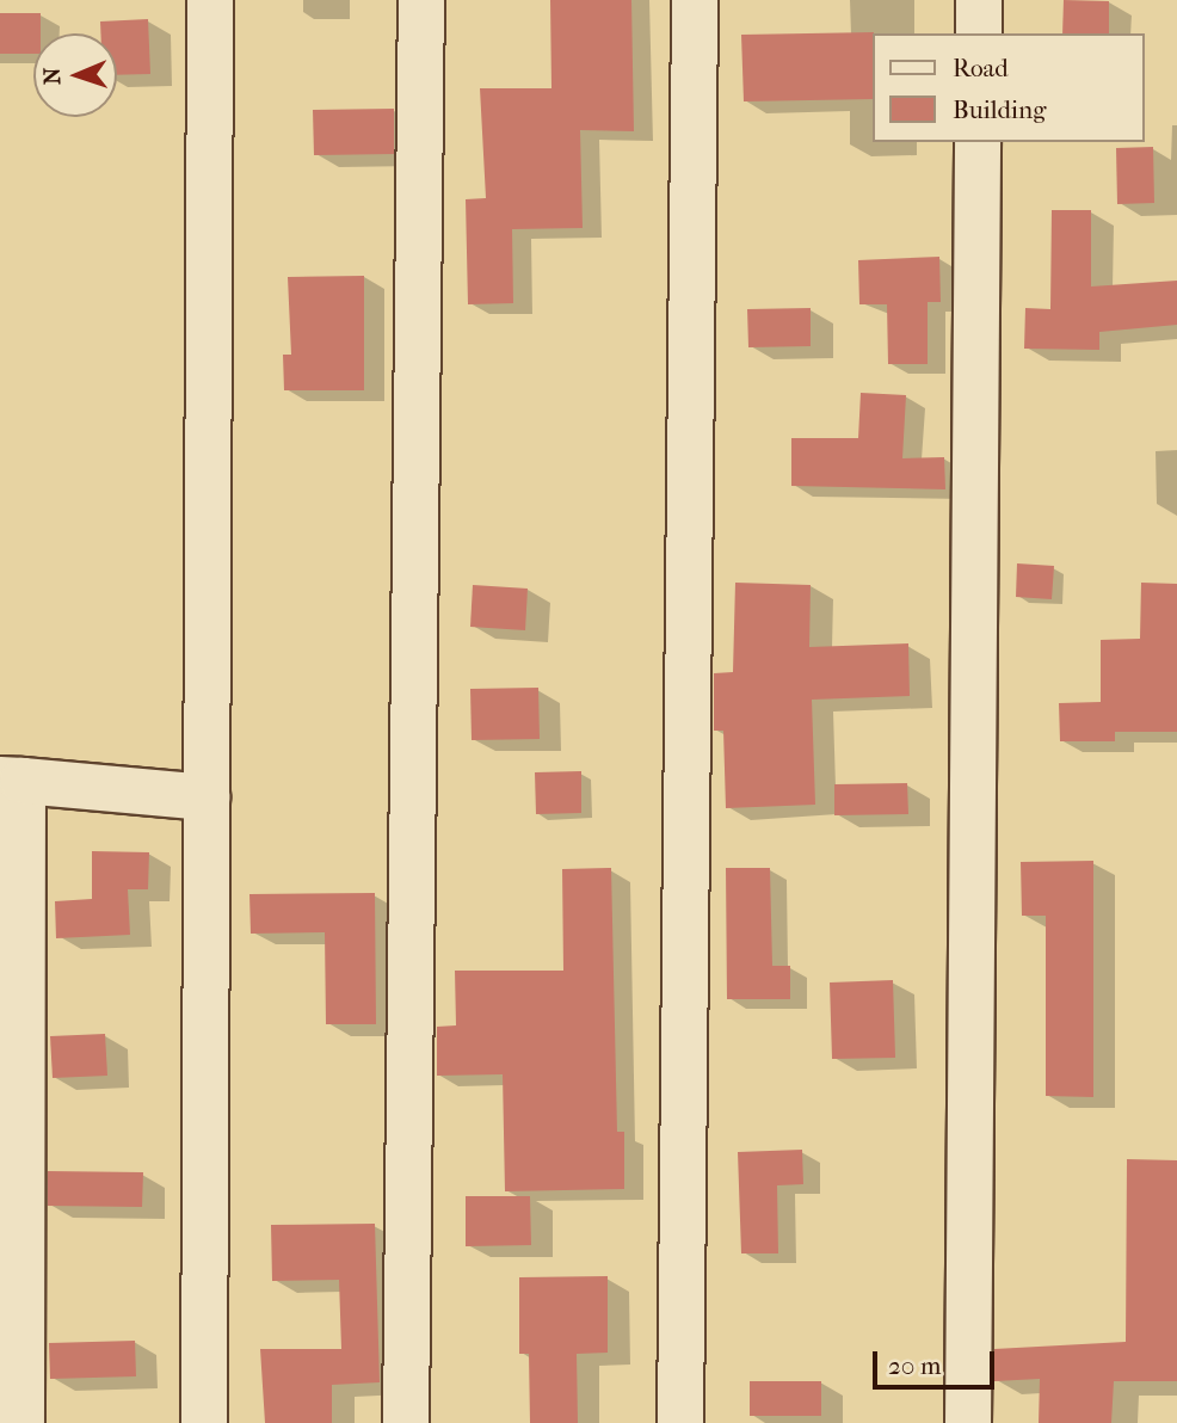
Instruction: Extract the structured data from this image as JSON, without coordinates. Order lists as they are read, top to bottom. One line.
{"legend":["Road","Building"],"scale_bar":"20 m","north":"left"}
